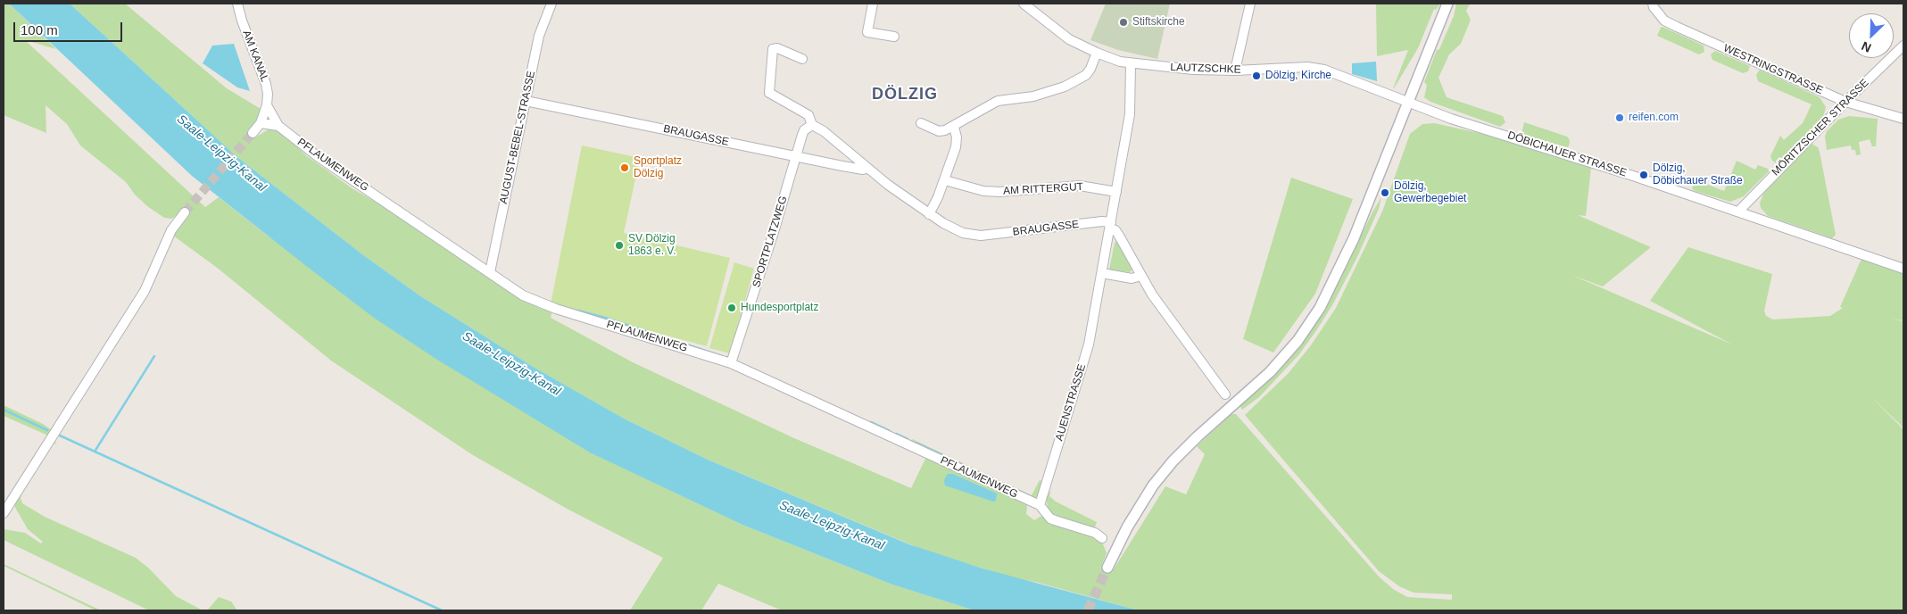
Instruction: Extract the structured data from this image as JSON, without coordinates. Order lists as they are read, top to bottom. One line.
{"streets":{"street":["AM KANAL","LAUTZSCHKE","WESTRINGSTRASSE","MÖRITZSCHER STRASSE","BRAUGASSE","AUGUST-BEBEL-STRASSE","DÖBICHAUER STRASSE","PFLAUMENWEG","AM RITTERGUT","SPORTPLATZWEG","AUENSTRASSE"]},"crossings":[["AM KANAL","PFLAUMENWEG"],["LAUTZSCHKE","DÖBICHAUER STRASSE"],["LAUTZSCHKE","AUENSTRASSE"],["WESTRINGSTRASSE","MÖRITZSCHER STRASSE"],["MÖRITZSCHER STRASSE","DÖBICHAUER STRASSE"],["BRAUGASSE","AUGUST-BEBEL-STRASSE"],["BRAUGASSE","SPORTPLATZWEG"],["BRAUGASSE","AUENSTRASSE"],["AUGUST-BEBEL-STRASSE","PFLAUMENWEG"],["PFLAUMENWEG","SPORTPLATZWEG"],["PFLAUMENWEG","AUENSTRASSE"],["AM RITTERGUT","AUENSTRASSE"]],"districts":["DÖLZIG"],"water":["Saale-Leipzig-Kanal"],"places":["Stiftskirche","Dölzig, Kirche","reifen.com","Sportplatz Dölzig","Dölzig, Döbichauer Straße","Dölzig, Gewerbegebiet","SV Dölzig 1863 e. V.","Hundesportplatz"],"scale_bar":"100 m","north":"bottom left"}
